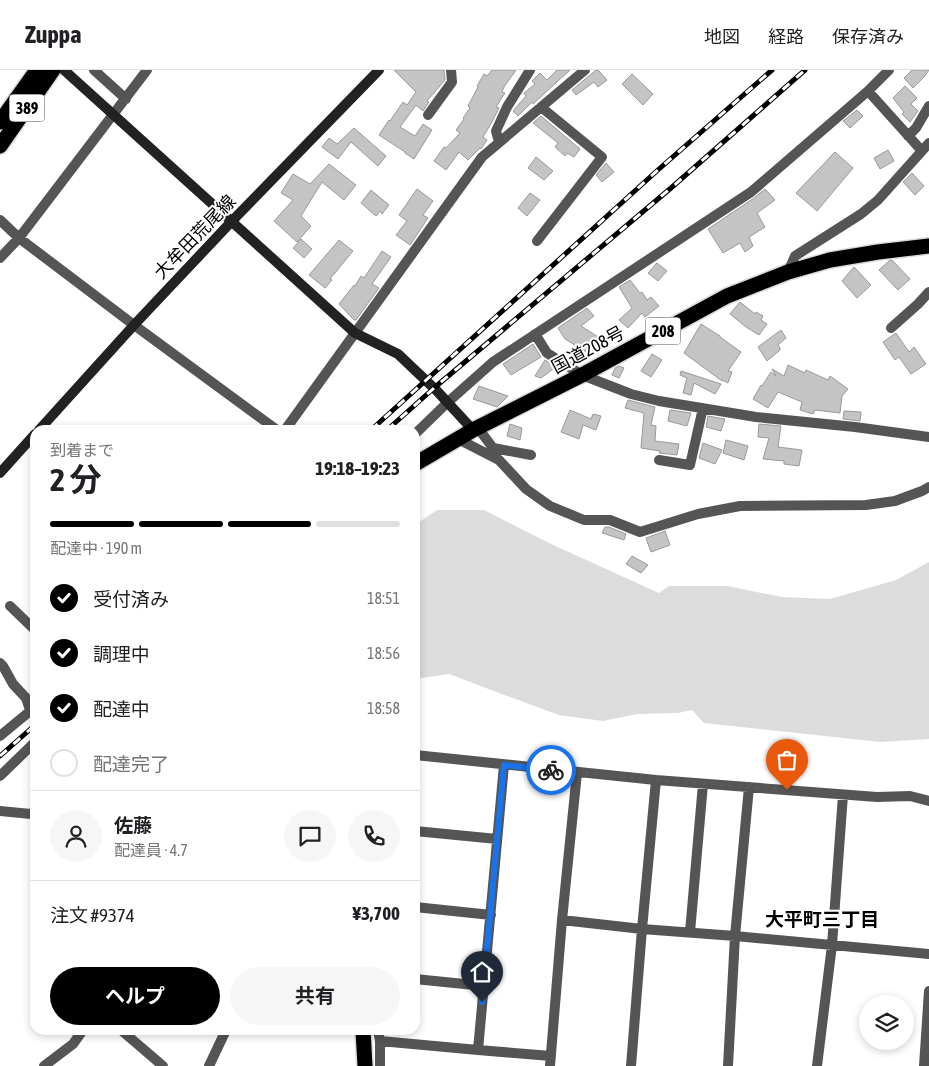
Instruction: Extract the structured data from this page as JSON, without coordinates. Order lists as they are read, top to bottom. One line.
{"streets":{"highway":["389","208","国道208号"],"street":["大牟田荒尾線"]},"districts":["大平町三丁目"],"page":{"header":"Zuppa","nav":["地図","経路","保存済み"],"heading":["2 分","到着まで","19:18–19:23"],"panel":["佐藤","配達員 · 4.7","注文 #9374","¥3,700"],"bar":"配達中 · 190 m","list":[["受付済み","18:51"],["調理中","18:56"],["配達中","18:58"],"配達完了"],"buttons":["ヘルプ","共有"]}}
